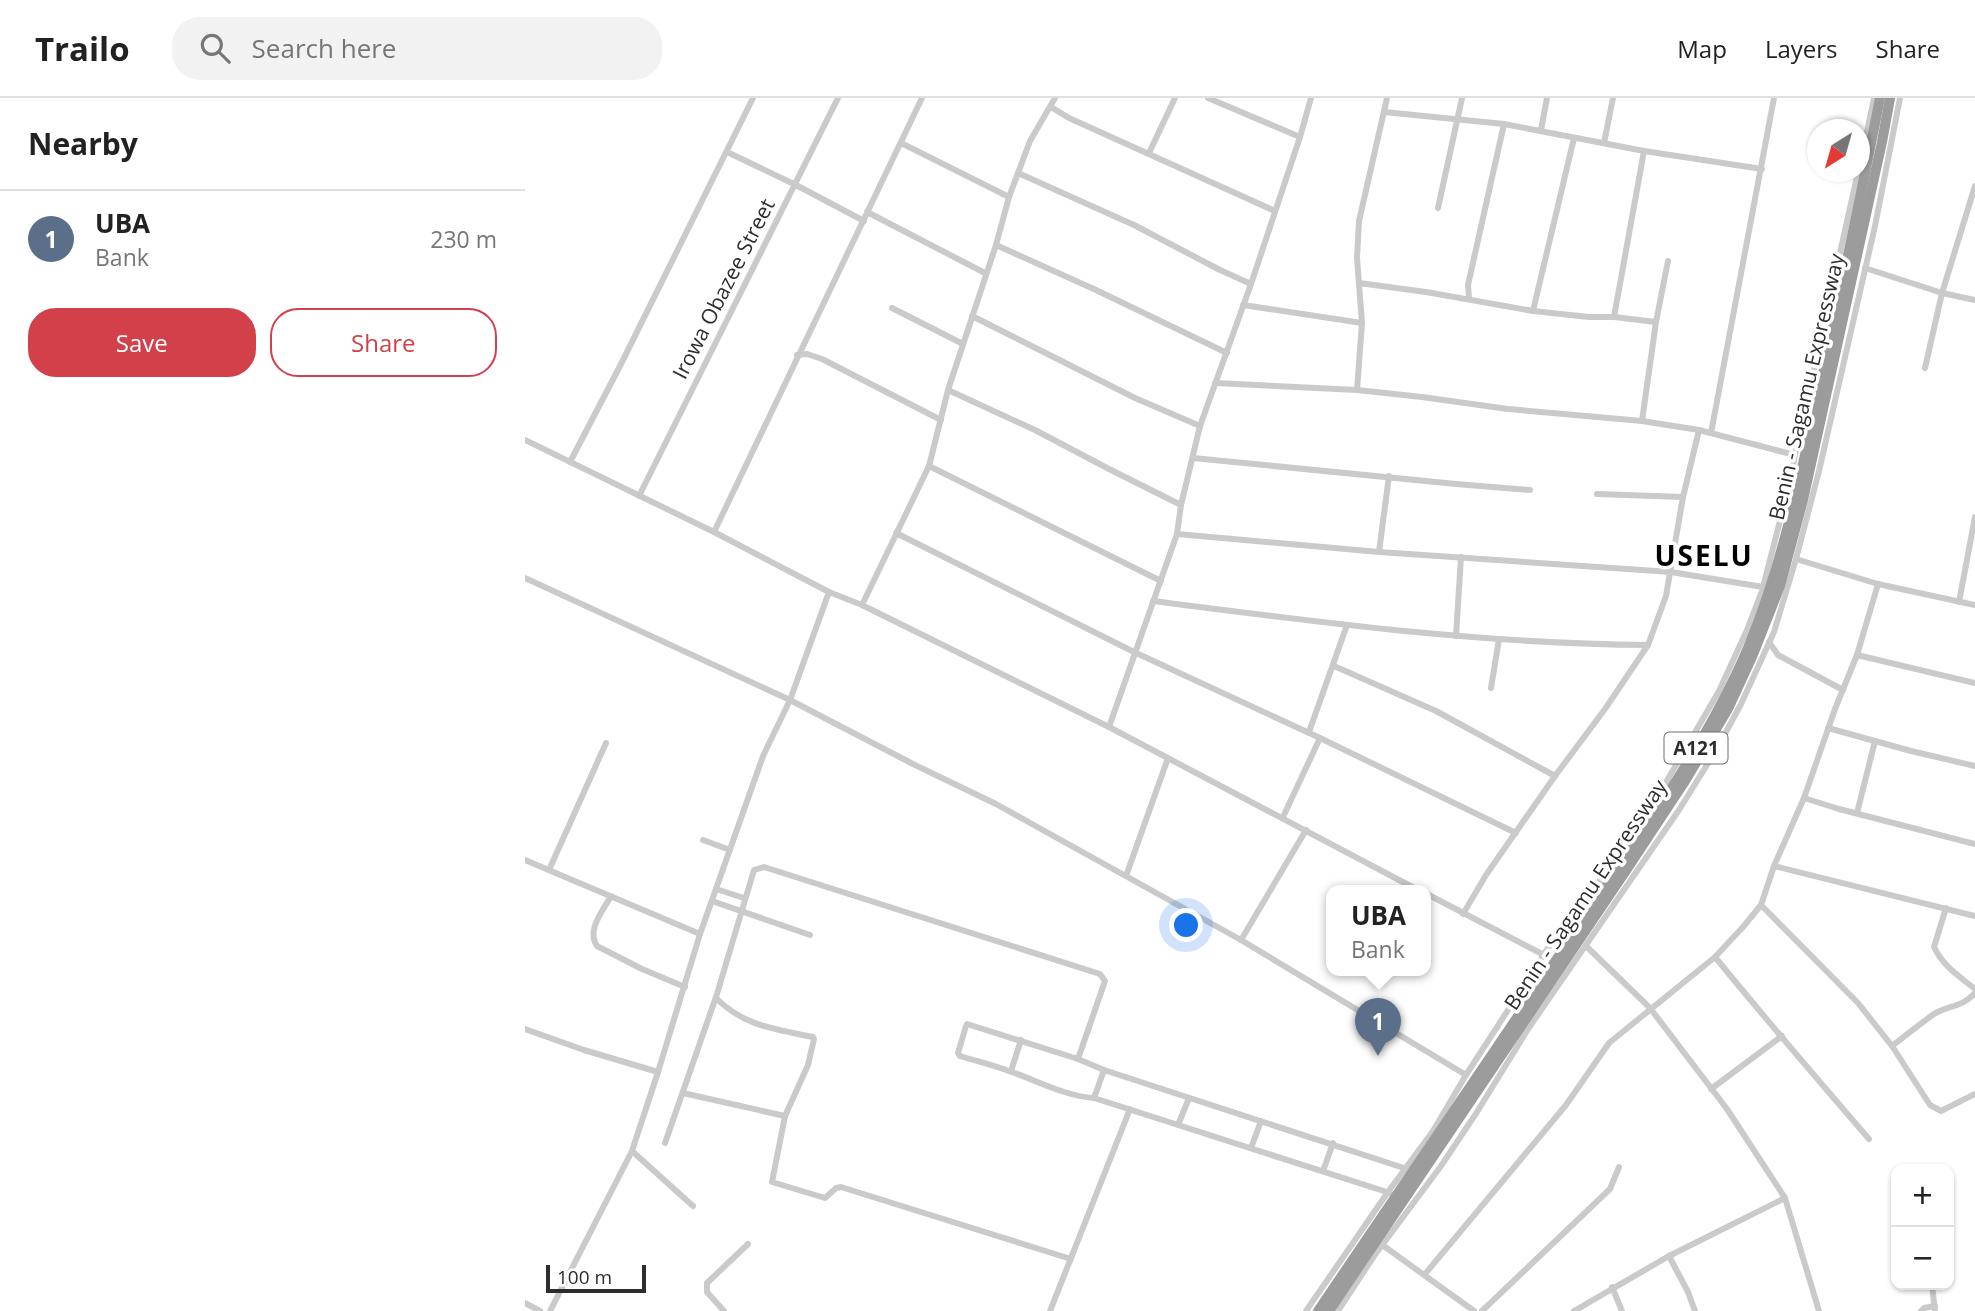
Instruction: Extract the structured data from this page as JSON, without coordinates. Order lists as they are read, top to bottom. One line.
{"streets":{"highway":["Benin - Sagamu Expressway","A121"],"street":["Irowa Obazee Street"]},"districts":["USELU"],"scale_bar":"100 m","north":"bottom left","page":{"header":"Trailo","search":"Search here","nav":["Map","Layers","Share"],"heading":"Nearby","list":[{"mark":"1","name":"UBA","note":"Bank","value":"230 m"}],"buttons":["Save","Share"],"popup":["UBA","Bank"],"pins":"1","map_buttons":["+","−"],"scale":"100 m"}}
